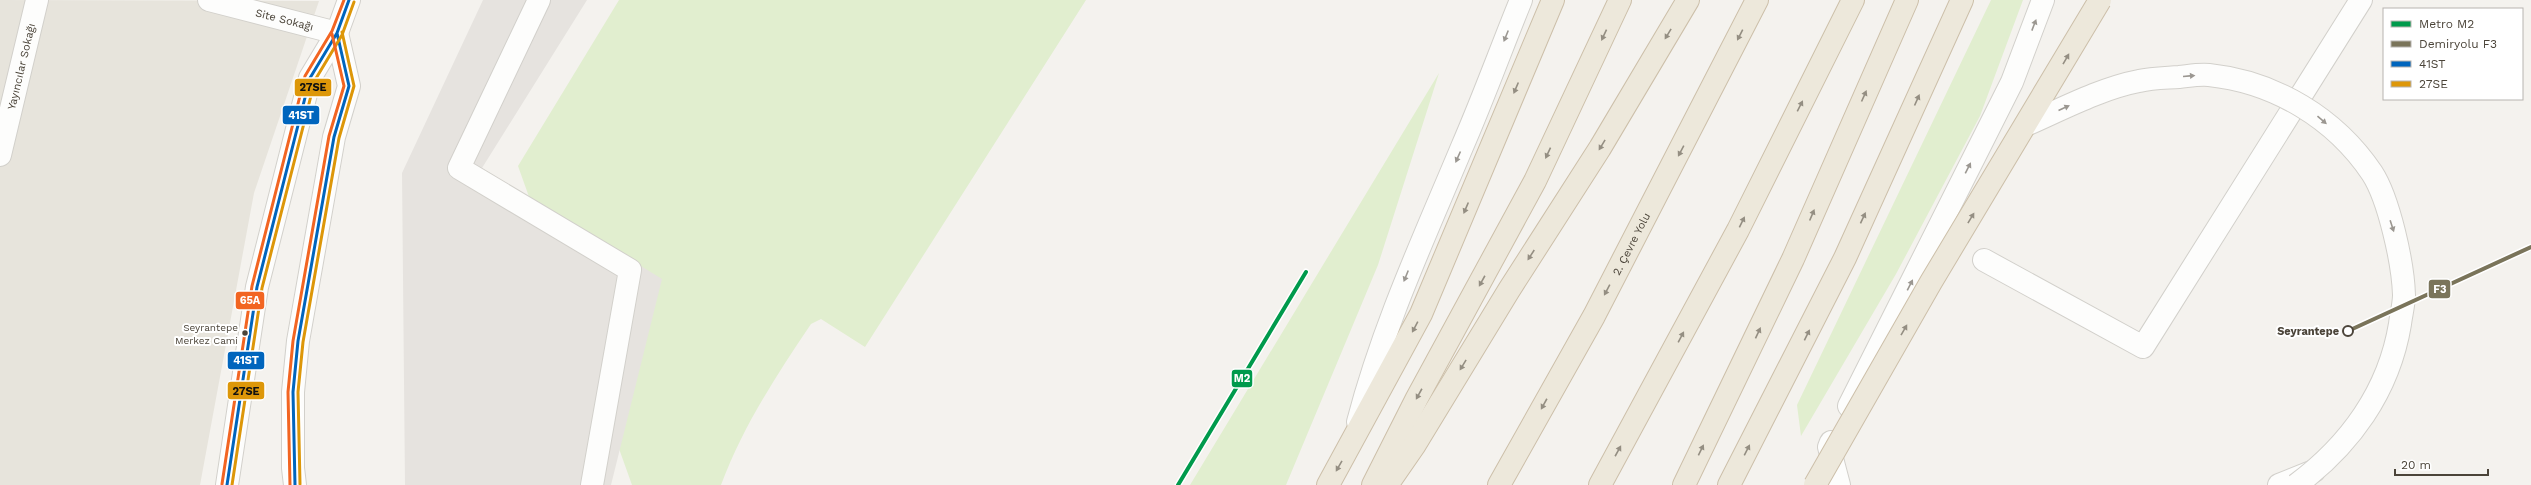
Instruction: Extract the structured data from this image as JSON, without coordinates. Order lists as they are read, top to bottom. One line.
{"streets":{"highway":["2. Çevre Yolu"],"street":["Site Sokağı","Yayıncılar Sokağı"]},"places":["Seyrantepe","Seyrantepe Merkez Cami"],"lines":["transit line 41ST","transit line 65A","transit line 27SE","rail line F3","metro line M2"],"legend":["Metro M2","Demiryolu F3","41ST","27SE"],"scale_bar":"20 m"}
